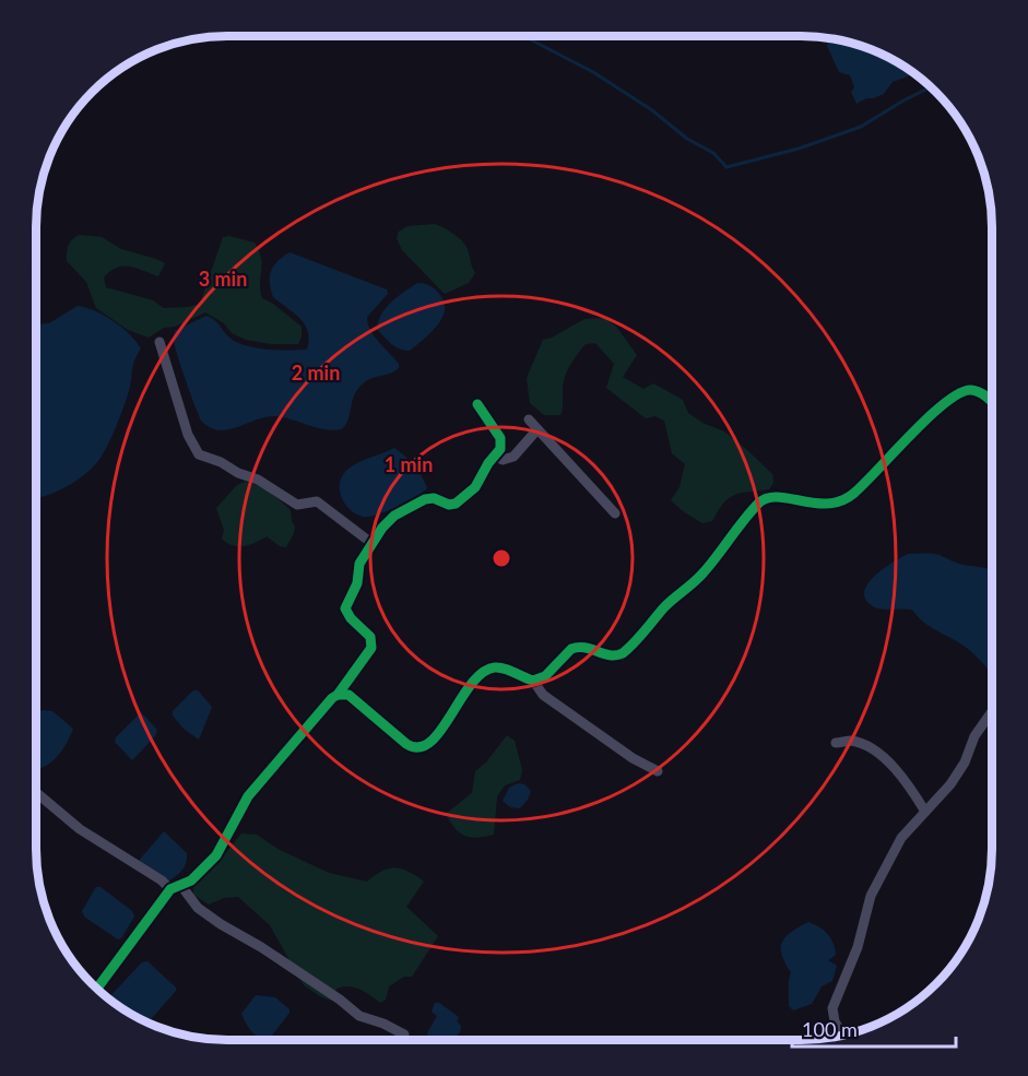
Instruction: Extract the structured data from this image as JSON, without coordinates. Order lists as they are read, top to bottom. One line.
{"scale_bar":"100 m","rings":["3 min","2 min","1 min"]}
